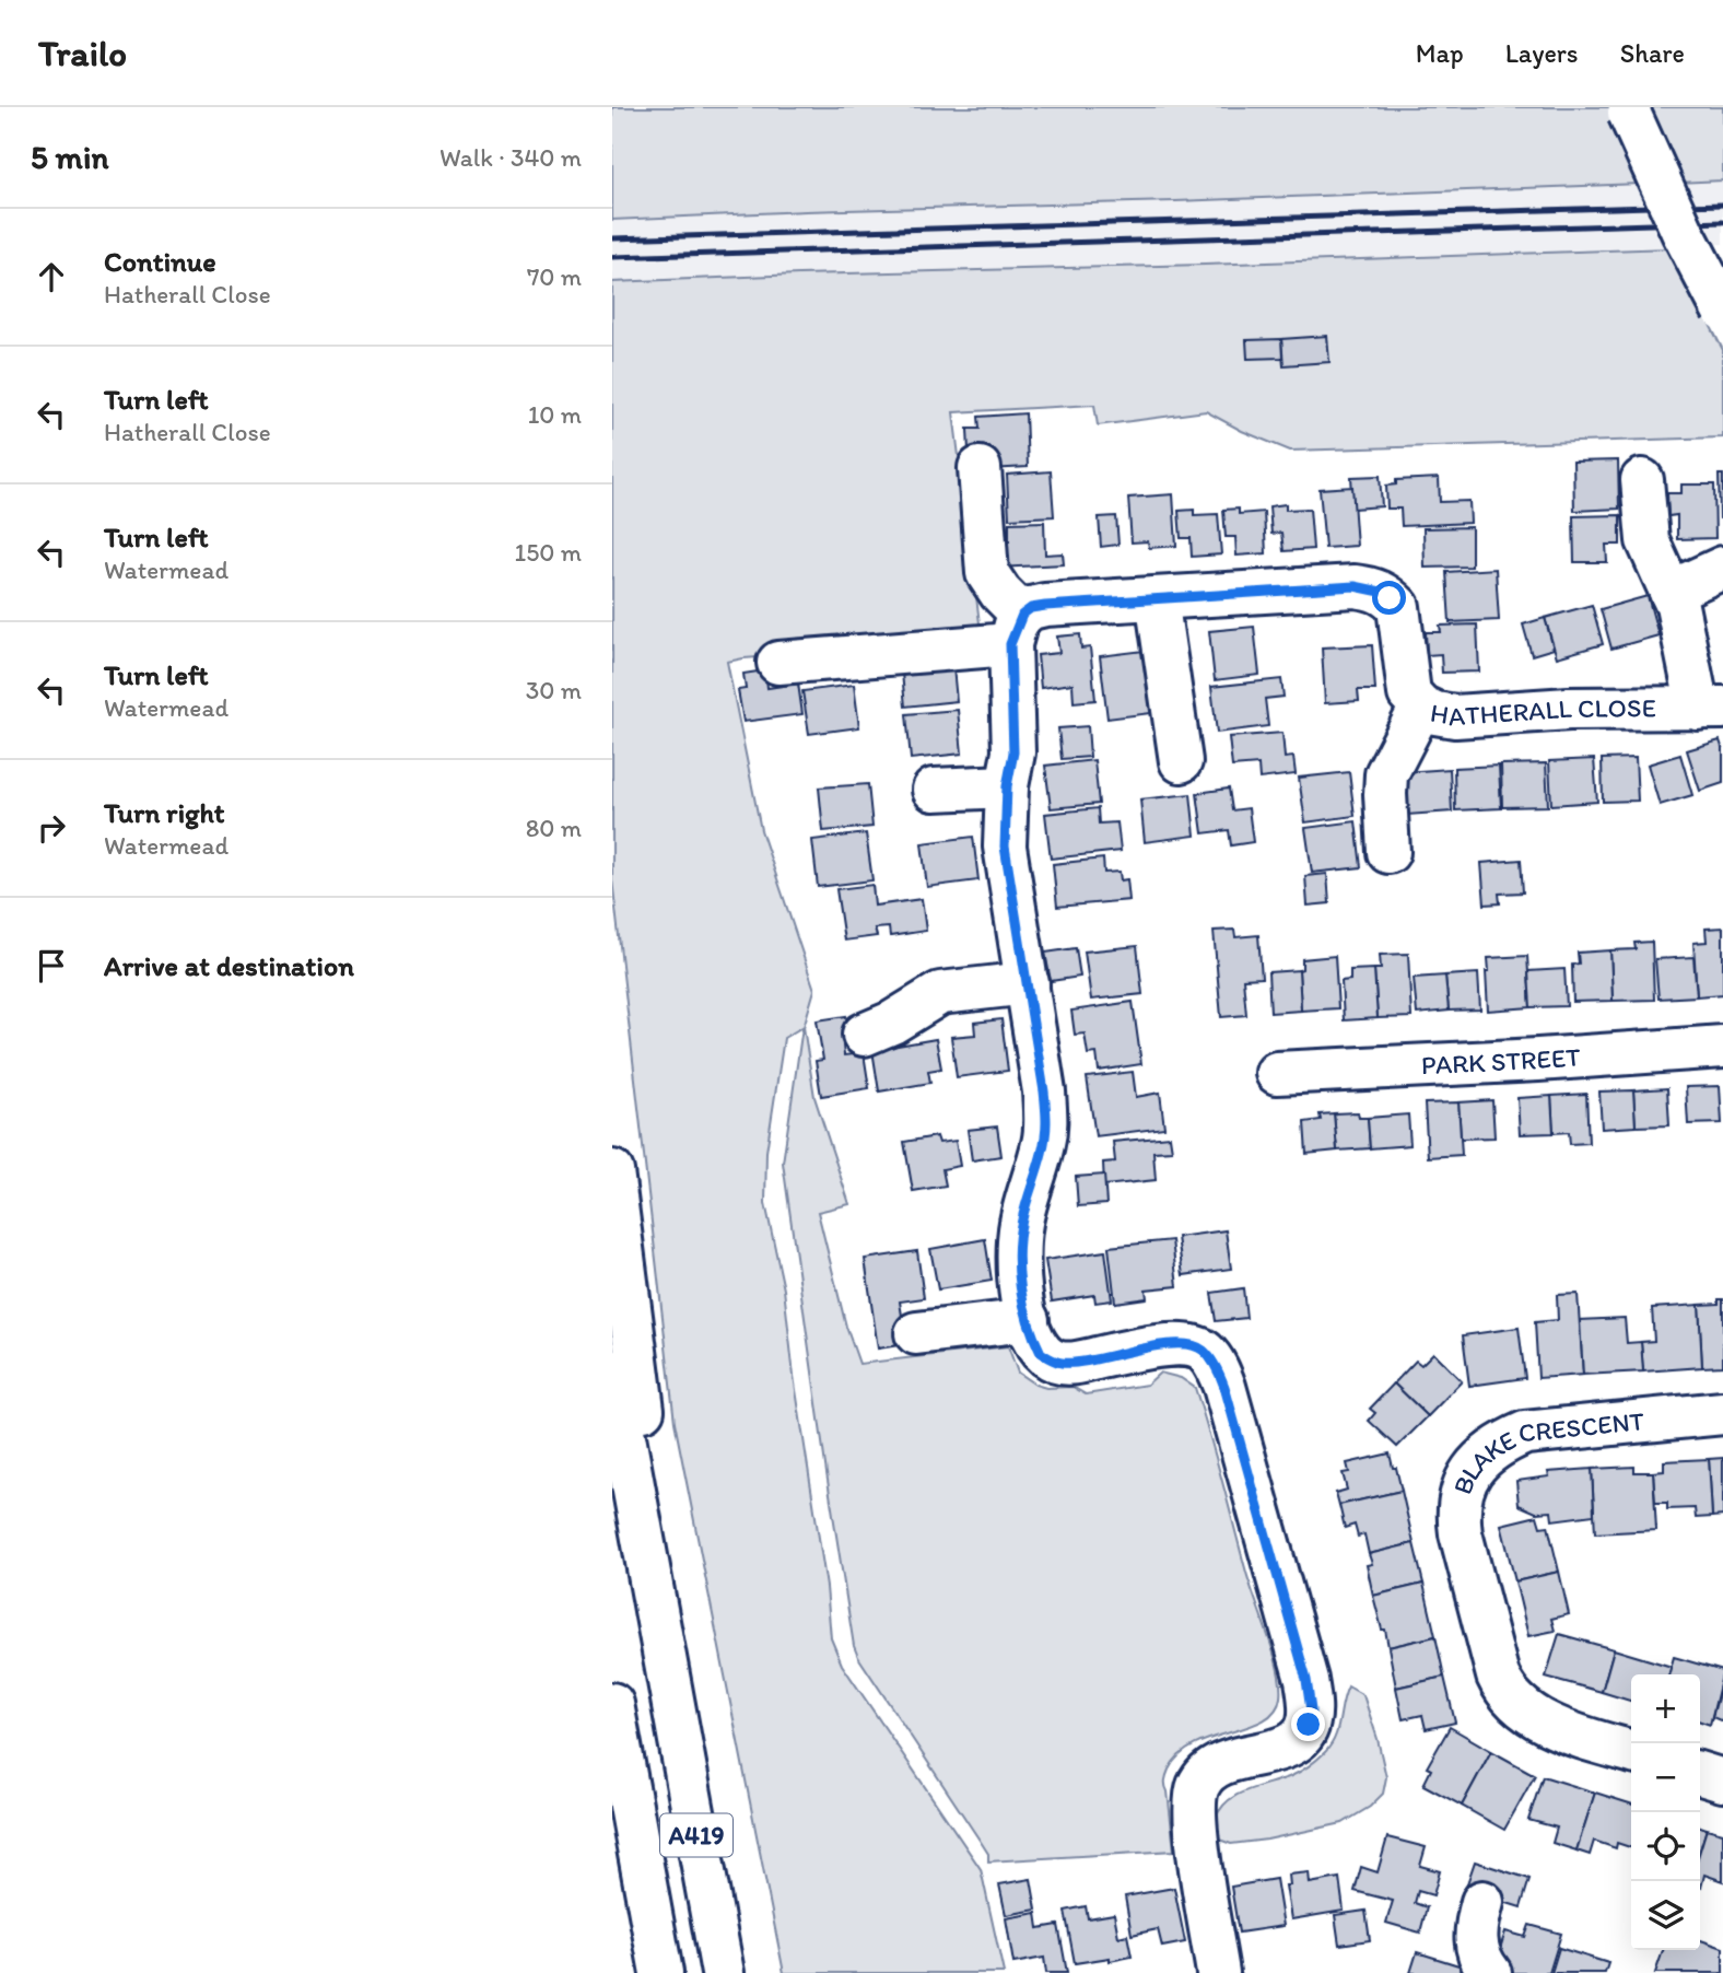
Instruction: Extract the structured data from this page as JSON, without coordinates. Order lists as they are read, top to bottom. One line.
{"streets":{"main road":["HATHERALL CLOSE","PARK STREET","BLAKE CRESCENT","A419"]},"page":{"header":"Trailo","nav":["Map","Layers","Share"],"heading":["5 min","Walk · 340 m"],"list":[["Continue","Hatherall Close","70 m"],["Turn left","Hatherall Close","10 m"],["Turn left","Watermead","150 m"],["Turn left","Watermead","30 m"],["Turn right","Watermead","80 m"],"Arrive at destination"],"map_buttons":["+","−"]}}
